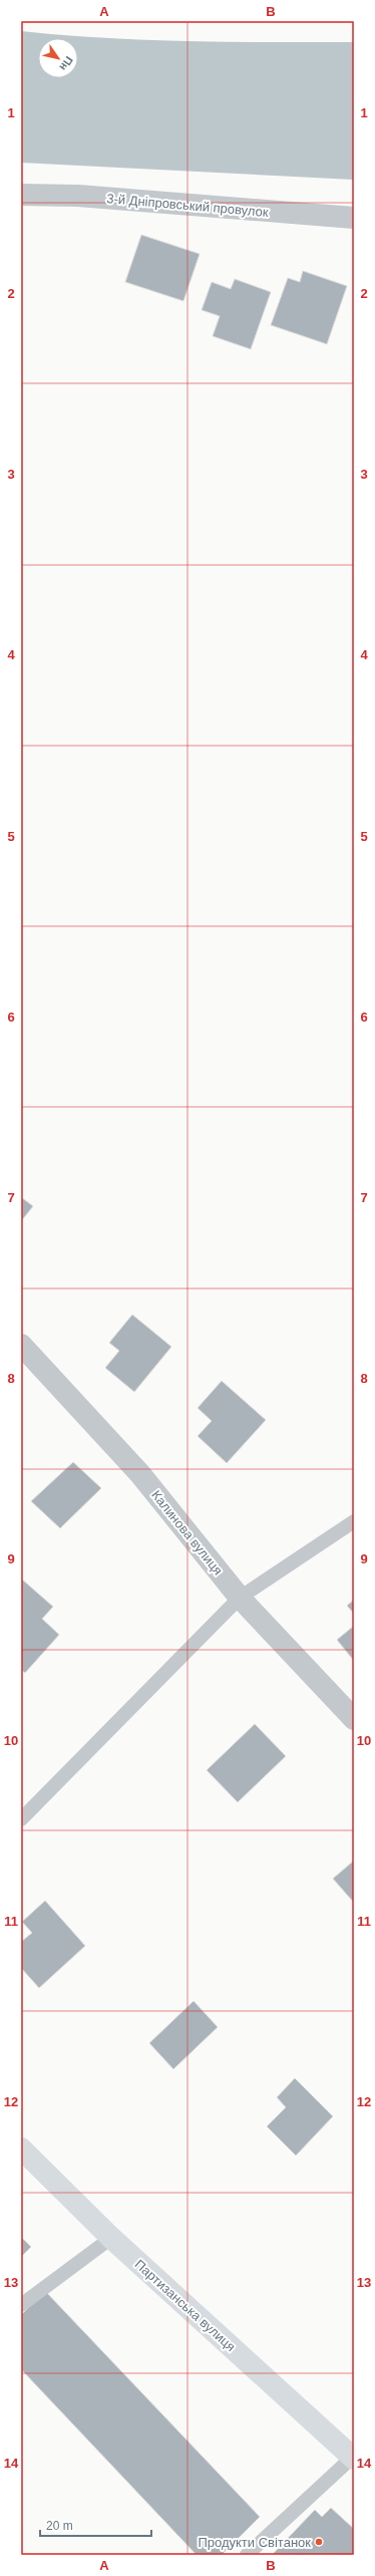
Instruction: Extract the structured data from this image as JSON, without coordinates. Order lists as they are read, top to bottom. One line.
{"streets":{"main road":["Партизанська вулиця"],"street":["3-й Дніпровський провулок","Калинова вулиця"]},"places":["Продукти Світанок"],"scale_bar":"20 m","north":"bottom right","grid":{"columns":["A","B"],"rows":["1","2","3","4","5","6","7","8","9","10","11","12","13","14"]}}
